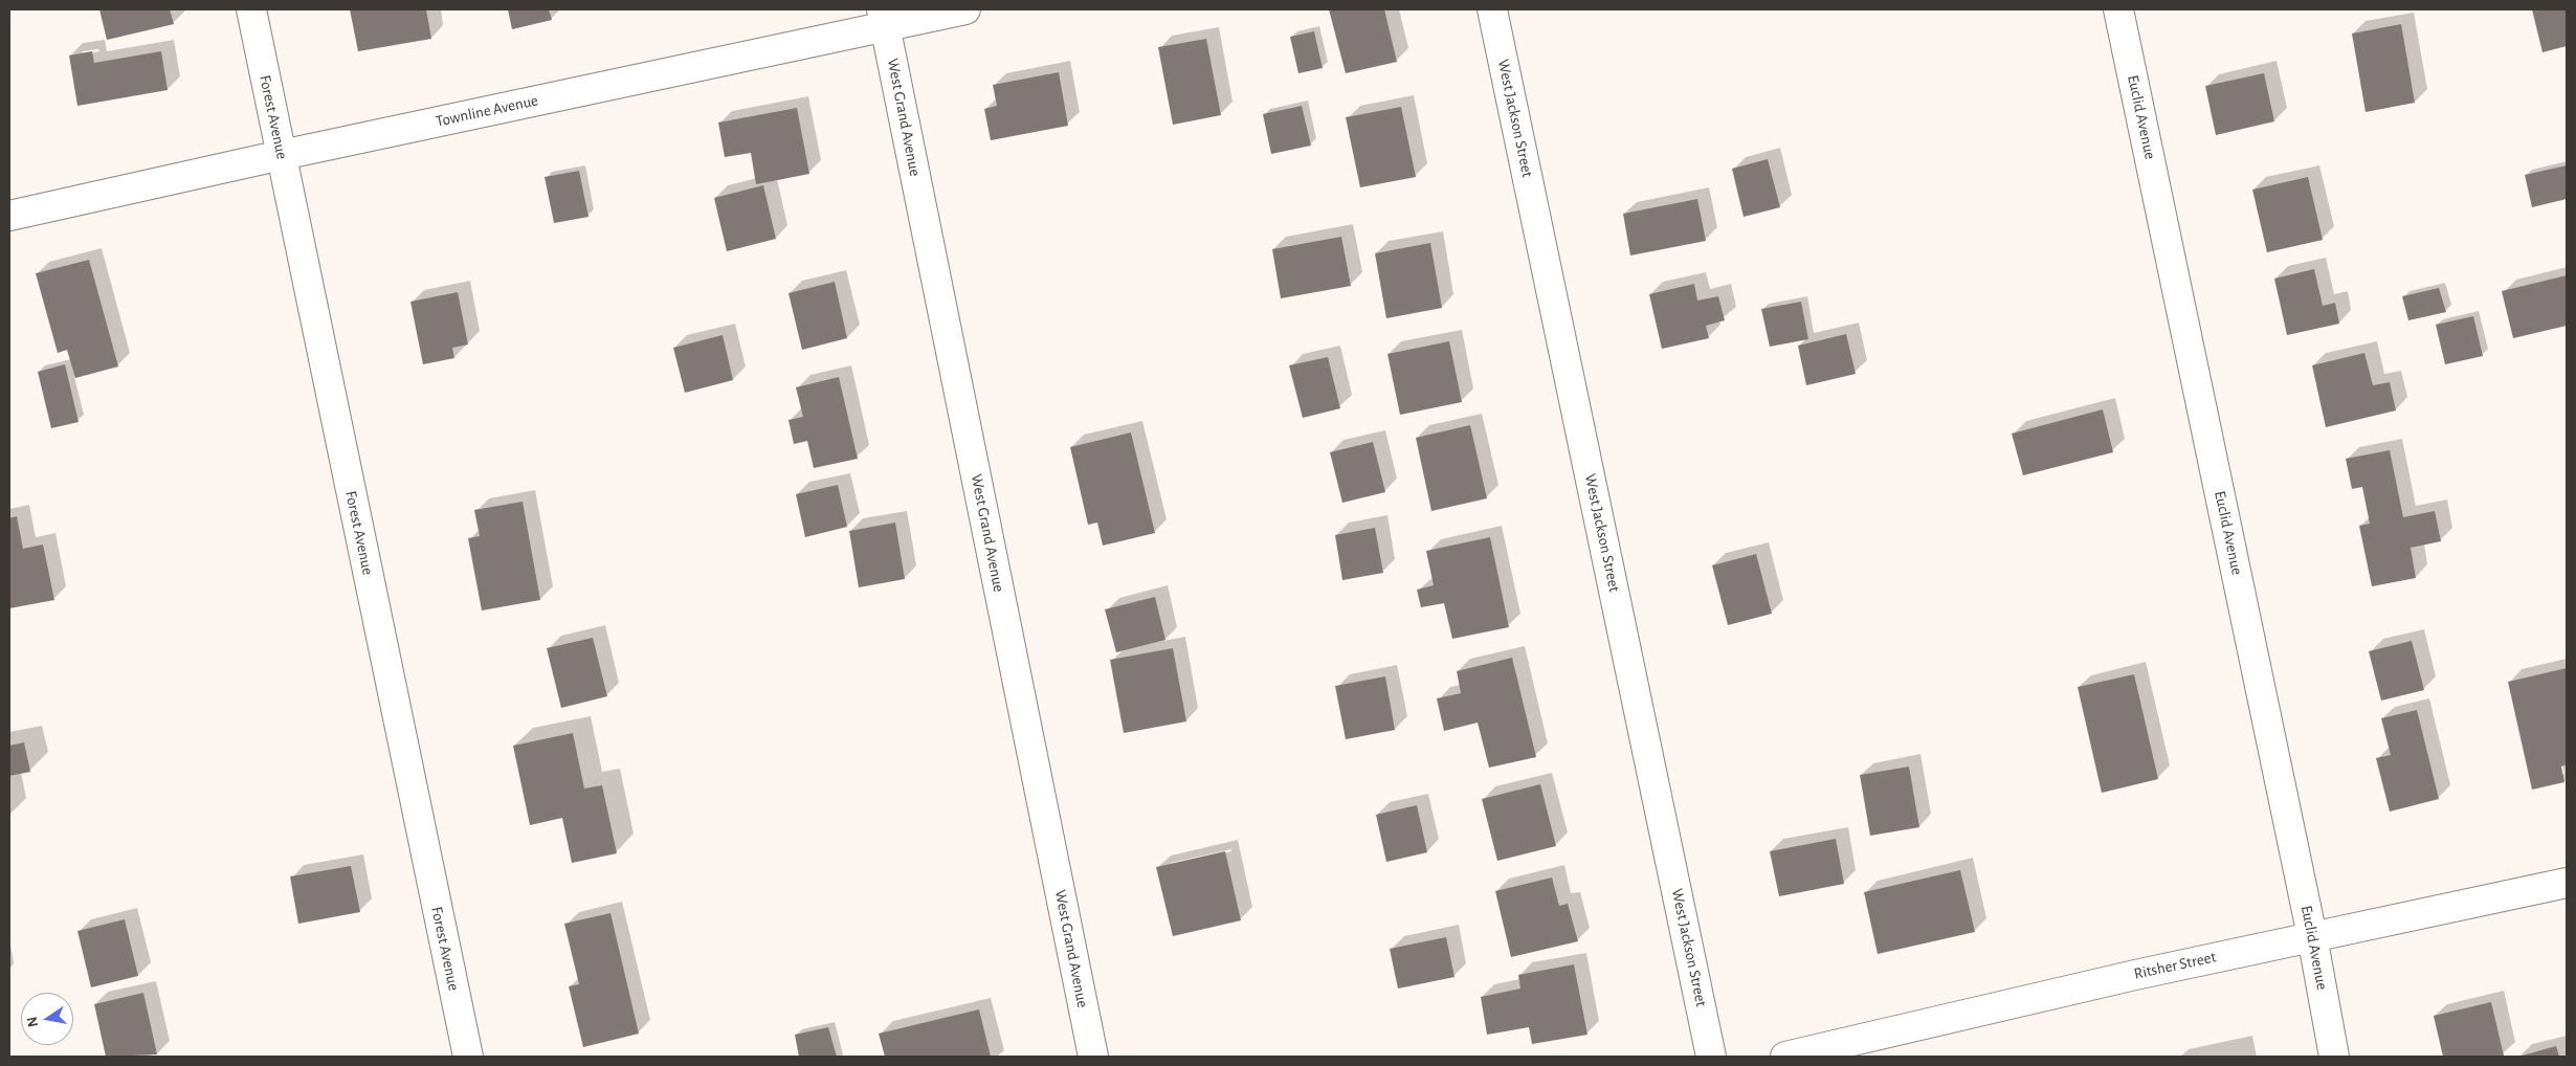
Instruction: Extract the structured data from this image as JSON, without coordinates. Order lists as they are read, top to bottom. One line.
{"streets":{"street":["Townline Avenue","Forest Avenue","West Grand Avenue","Euclid Avenue","West Jackson Street","Ritsher Street"]},"crossings":[["Townline Avenue","Forest Avenue"],["Townline Avenue","West Grand Avenue"],["Euclid Avenue","Ritsher Street"]],"north":"left"}
